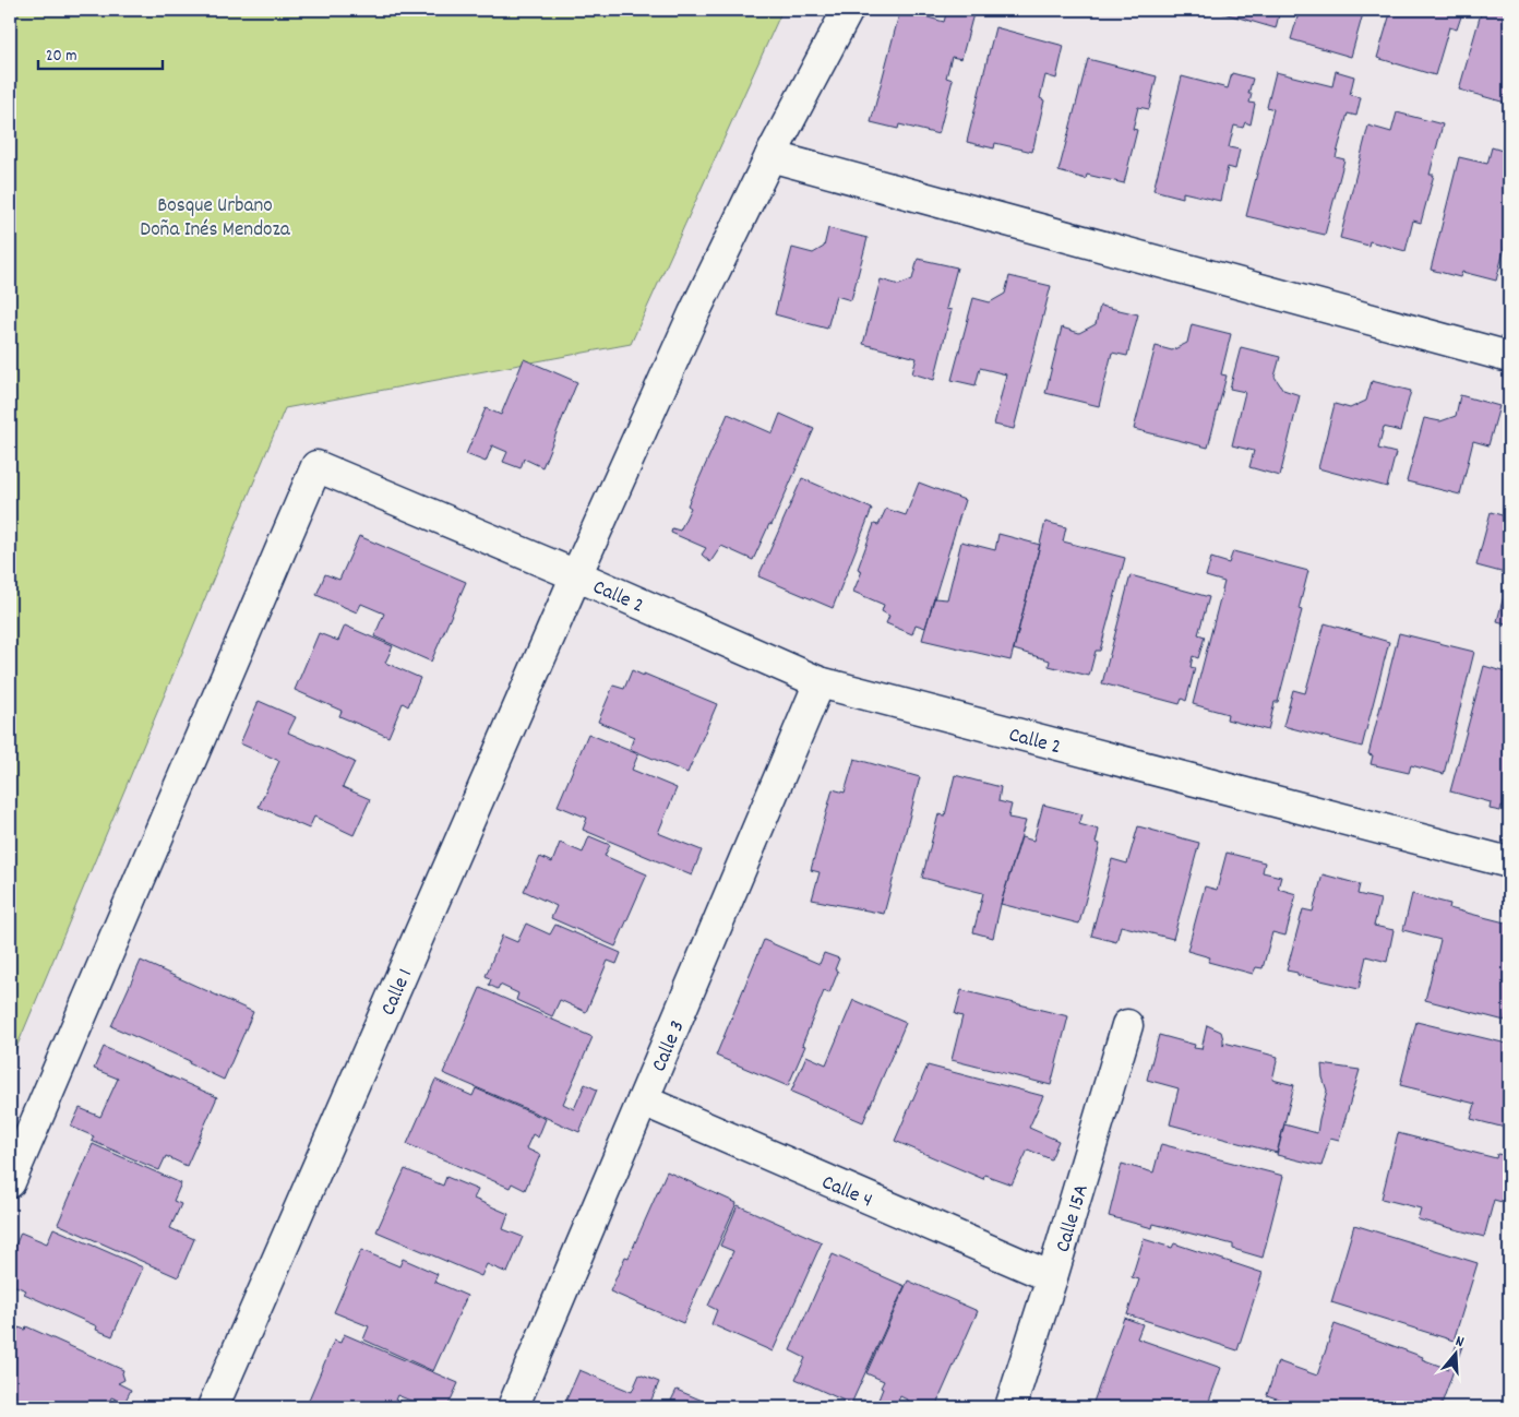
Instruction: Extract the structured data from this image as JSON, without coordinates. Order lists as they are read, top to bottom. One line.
{"streets":{"street":["Calle 2","Calle 1","Calle 3","Calle 4","Calle 15A"]},"crossings":[["Calle 2","Calle 1"],["Calle 2","Calle 3"],["Calle 3","Calle 4"],["Calle 4","Calle 15A"]],"parks":["Bosque Urbano Doña Inés Mendoza"],"scale_bar":"20 m","north":"top"}
